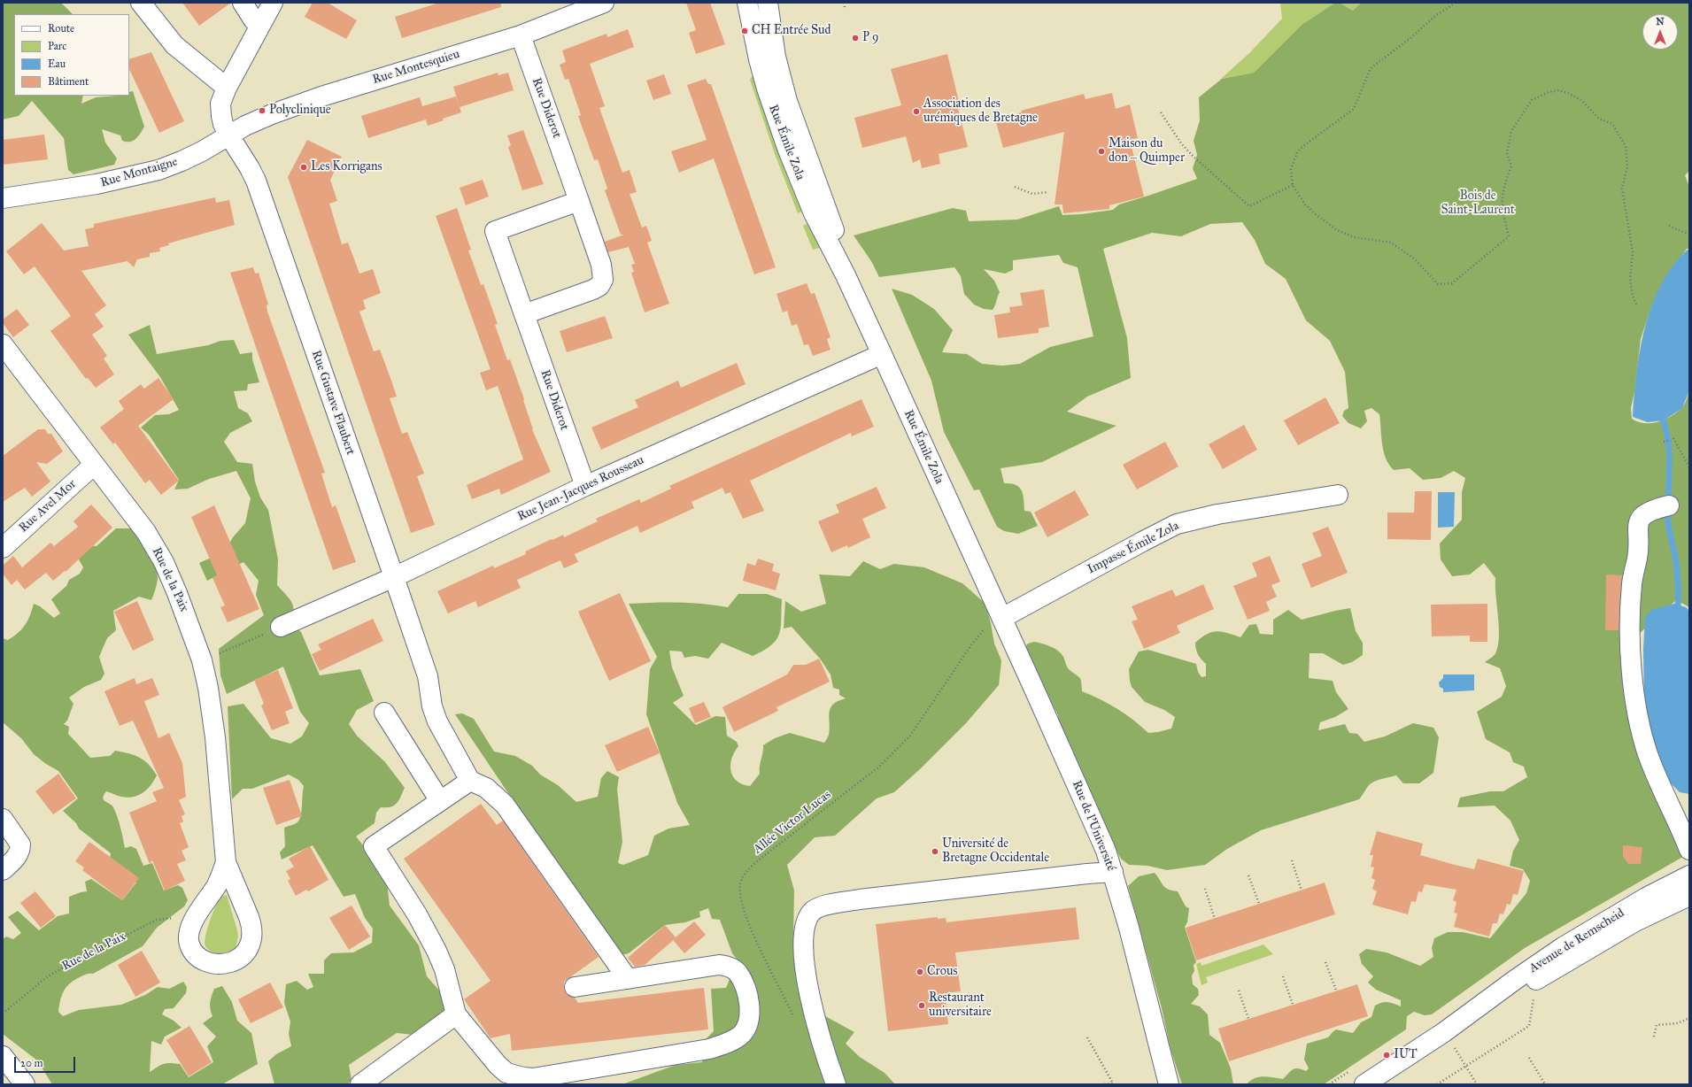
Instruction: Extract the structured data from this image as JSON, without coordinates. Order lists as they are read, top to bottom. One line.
{"streets":{"street":["Rue Montesquieu","Rue Diderot","Rue Émile Zola","Rue Montaigne","Rue Gustave Flaubert","Rue Jean-Jacques Rousseau","Rue Avel Mor","Impasse Émile Zola","Rue de la Paix","Rue de l'Université","Avenue de Remscheid"],"path":["Allée Victor Lucas"]},"crossings":[["Rue Montesquieu","Rue Diderot"],["Rue Montesquieu","Rue Montaigne"],["Rue Montesquieu","Rue Gustave Flaubert"],["Rue Diderot","Rue Jean-Jacques Rousseau"],["Rue Émile Zola","Rue Jean-Jacques Rousseau"],["Rue Émile Zola","Impasse Émile Zola"],["Rue Émile Zola","Allée Victor Lucas"],["Rue Émile Zola","Rue de l'Université"],["Rue Montaigne","Rue Gustave Flaubert"],["Rue Gustave Flaubert","Rue Jean-Jacques Rousseau"],["Rue Avel Mor","Rue de la Paix"],["Impasse Émile Zola","Allée Victor Lucas"],["Impasse Émile Zola","Rue de l'Université"],["Allée Victor Lucas","Rue de l'Université"]],"parks":["Bois de Saint-Laurent"],"places":["CH Entrée Sud","P 9","Polyclinique","Association des urémiques de Bretagne","Maison du don – Quimper","Les Korrigans","Université de Bretagne Occidentale","Crous","Restaurant universitaire","IUT"],"legend":["Route","Parc","Eau","Bâtiment"],"scale_bar":"20 m","north":"top"}
